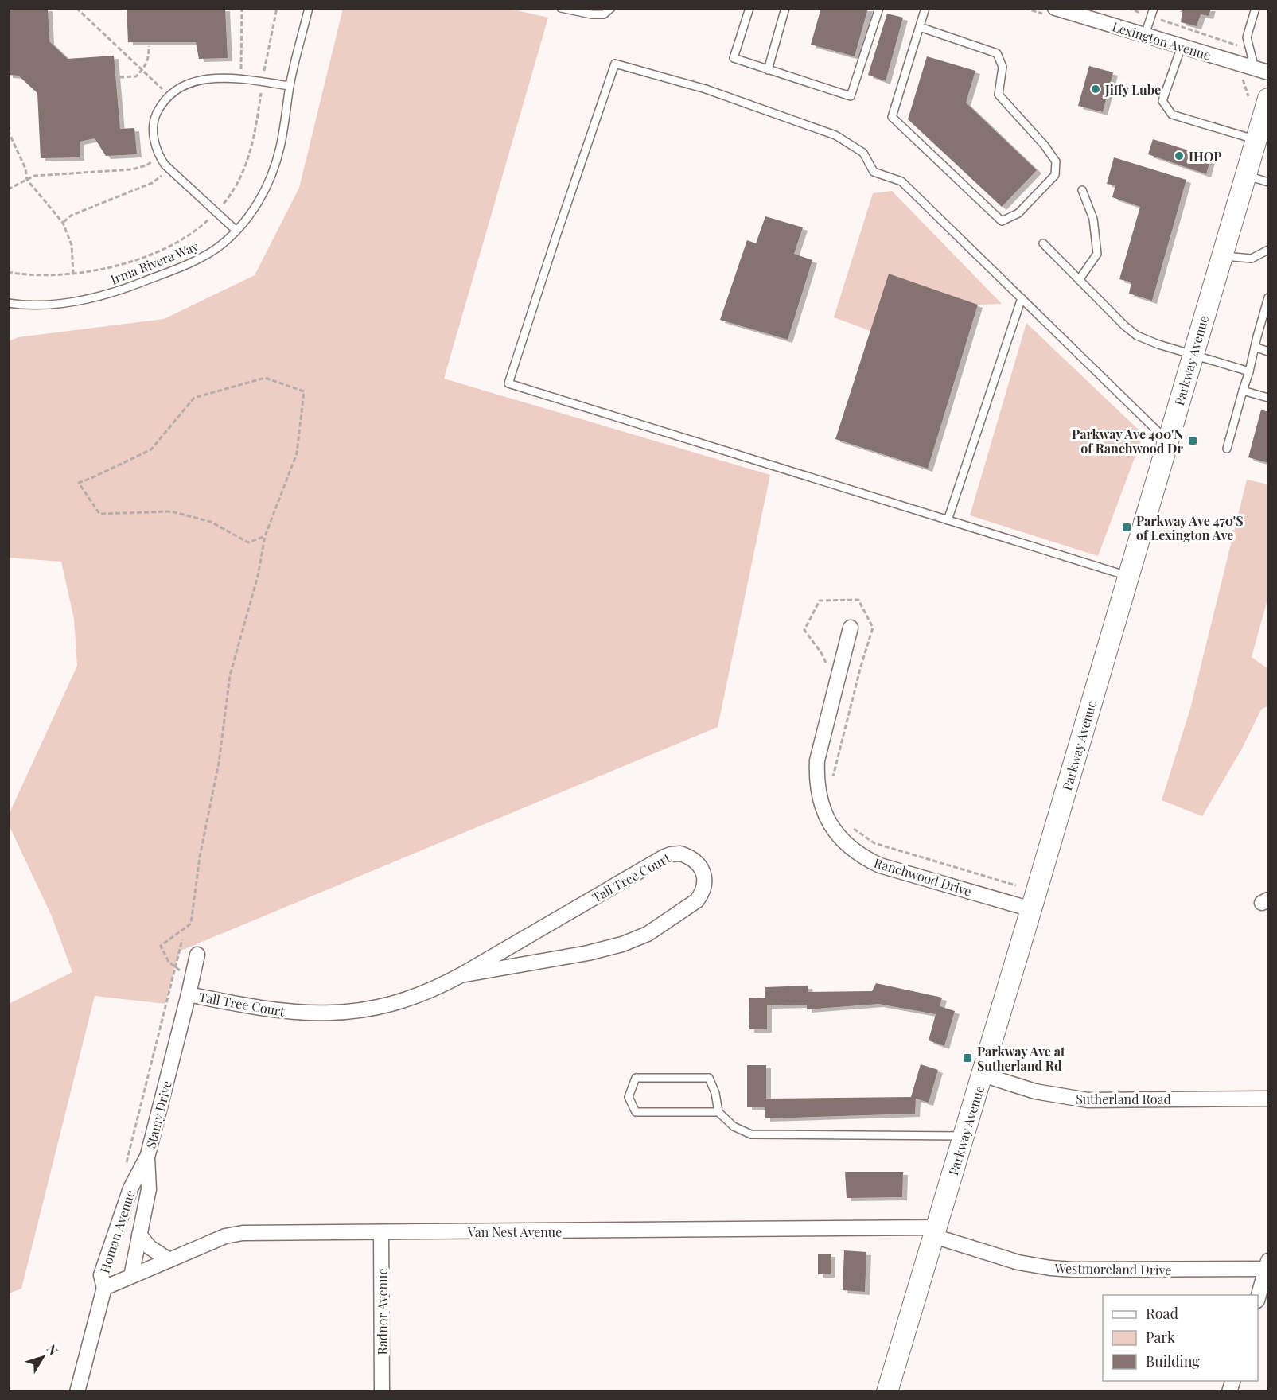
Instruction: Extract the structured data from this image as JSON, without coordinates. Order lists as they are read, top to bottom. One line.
{"streets":{"main road":["Parkway Avenue"],"street":["Lexington Avenue","Ranchwood Drive","Tall Tree Court","Sutherland Road","Stamy Drive","Homan Avenue","Van Nest Avenue","Westmoreland Drive","Radnor Avenue"],"lane":["Irma Rivera Way"]},"crossings":[["Parkway Avenue","Ranchwood Drive"],["Parkway Avenue","Sutherland Road"],["Parkway Avenue","Van Nest Avenue"],["Parkway Avenue","Westmoreland Drive"],["Tall Tree Court","Stamy Drive"],["Stamy Drive","Homan Avenue"],["Stamy Drive","Van Nest Avenue"],["Homan Avenue","Van Nest Avenue"],["Van Nest Avenue","Westmoreland Drive"],["Van Nest Avenue","Radnor Avenue"]],"places":{"other":["Jiffy Lube","IHOP"],"transit":["Parkway Ave 400'N of Ranchwood Dr","Parkway Ave 470'S of Lexington Ave","Parkway Ave at Sutherland Rd"]},"legend":["Road","Park","Building"],"north":"top right"}
